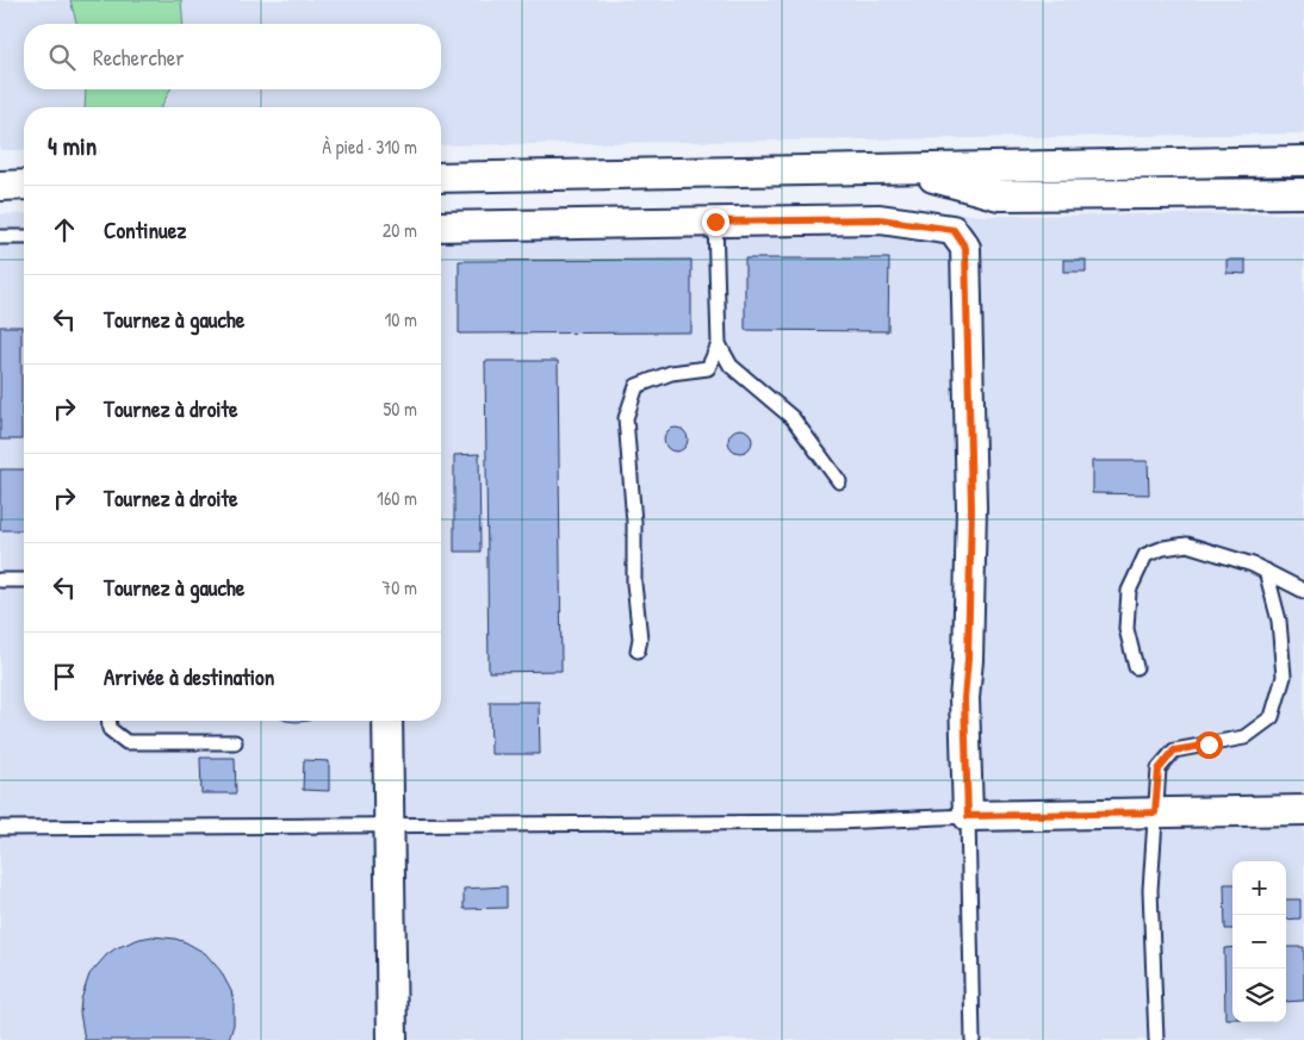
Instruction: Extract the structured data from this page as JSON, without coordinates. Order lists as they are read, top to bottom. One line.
{"page":{"search":"Rechercher","heading":["4 min","À pied · 310 m"],"list":[["Continuez","20 m"],["Tournez à gauche","10 m"],["Tournez à droite","50 m"],["Tournez à droite","160 m"],["Tournez à gauche","70 m"],"Arrivée à destination"],"map_buttons":["+","−"]}}
